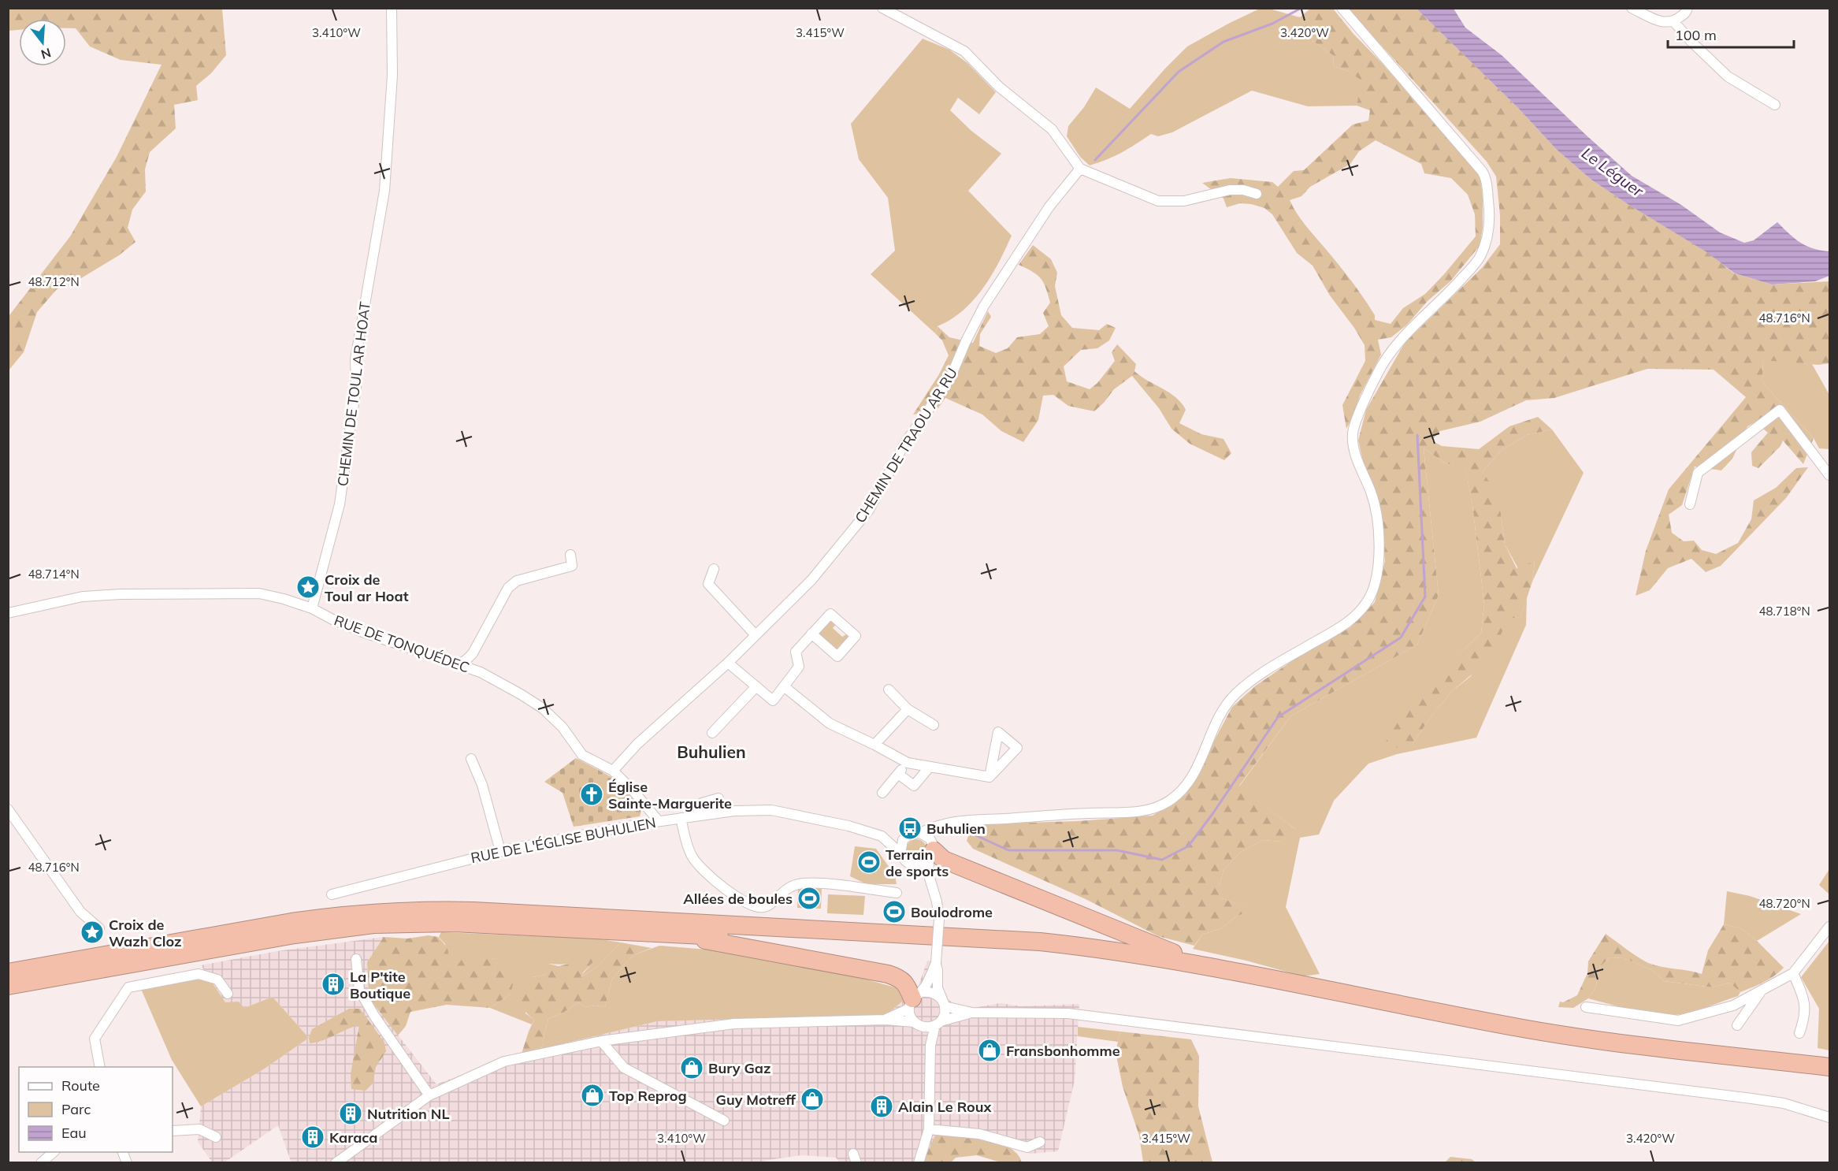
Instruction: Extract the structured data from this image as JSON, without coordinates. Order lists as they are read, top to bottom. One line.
{"streets":{"street":["CHEMIN DE TOUL AR HOAT","CHEMIN DE TRAOU AR RU","RUE DE TONQUÉDEC","RUE DE L'ÉGLISE BUHULIEN"]},"crossings":[["CHEMIN DE TOUL AR HOAT","RUE DE TONQUÉDEC"],["CHEMIN DE TRAOU AR RU","RUE DE TONQUÉDEC"],["RUE DE TONQUÉDEC","RUE DE L'ÉGLISE BUHULIEN"]],"districts":["Buhulien"],"water":["Le Léguer"],"places":{"place":["Croix de Toul ar Hoat","Croix de Wazh Cloz"],"church":["Église Sainte-Marguerite"],"bus stop":["Buhulien"],"sports":["Terrain de sports","Allées de boules","Boulodrome"],"building":["La P'tite Boutique","Alain Le Roux","Nutrition NL","Karaca"],"shop":["Fransbonhomme","Bury Gaz","Top Reprog","Guy Motreff"]},"legend":["Route","Parc","Eau"],"scale_bar":"100 m","north":"bottom","coordinates":["3.410°W","3.415°W","3.420°W","48.712°N","48.716°N","48.714°N","48.718°N","48.720°N"]}
